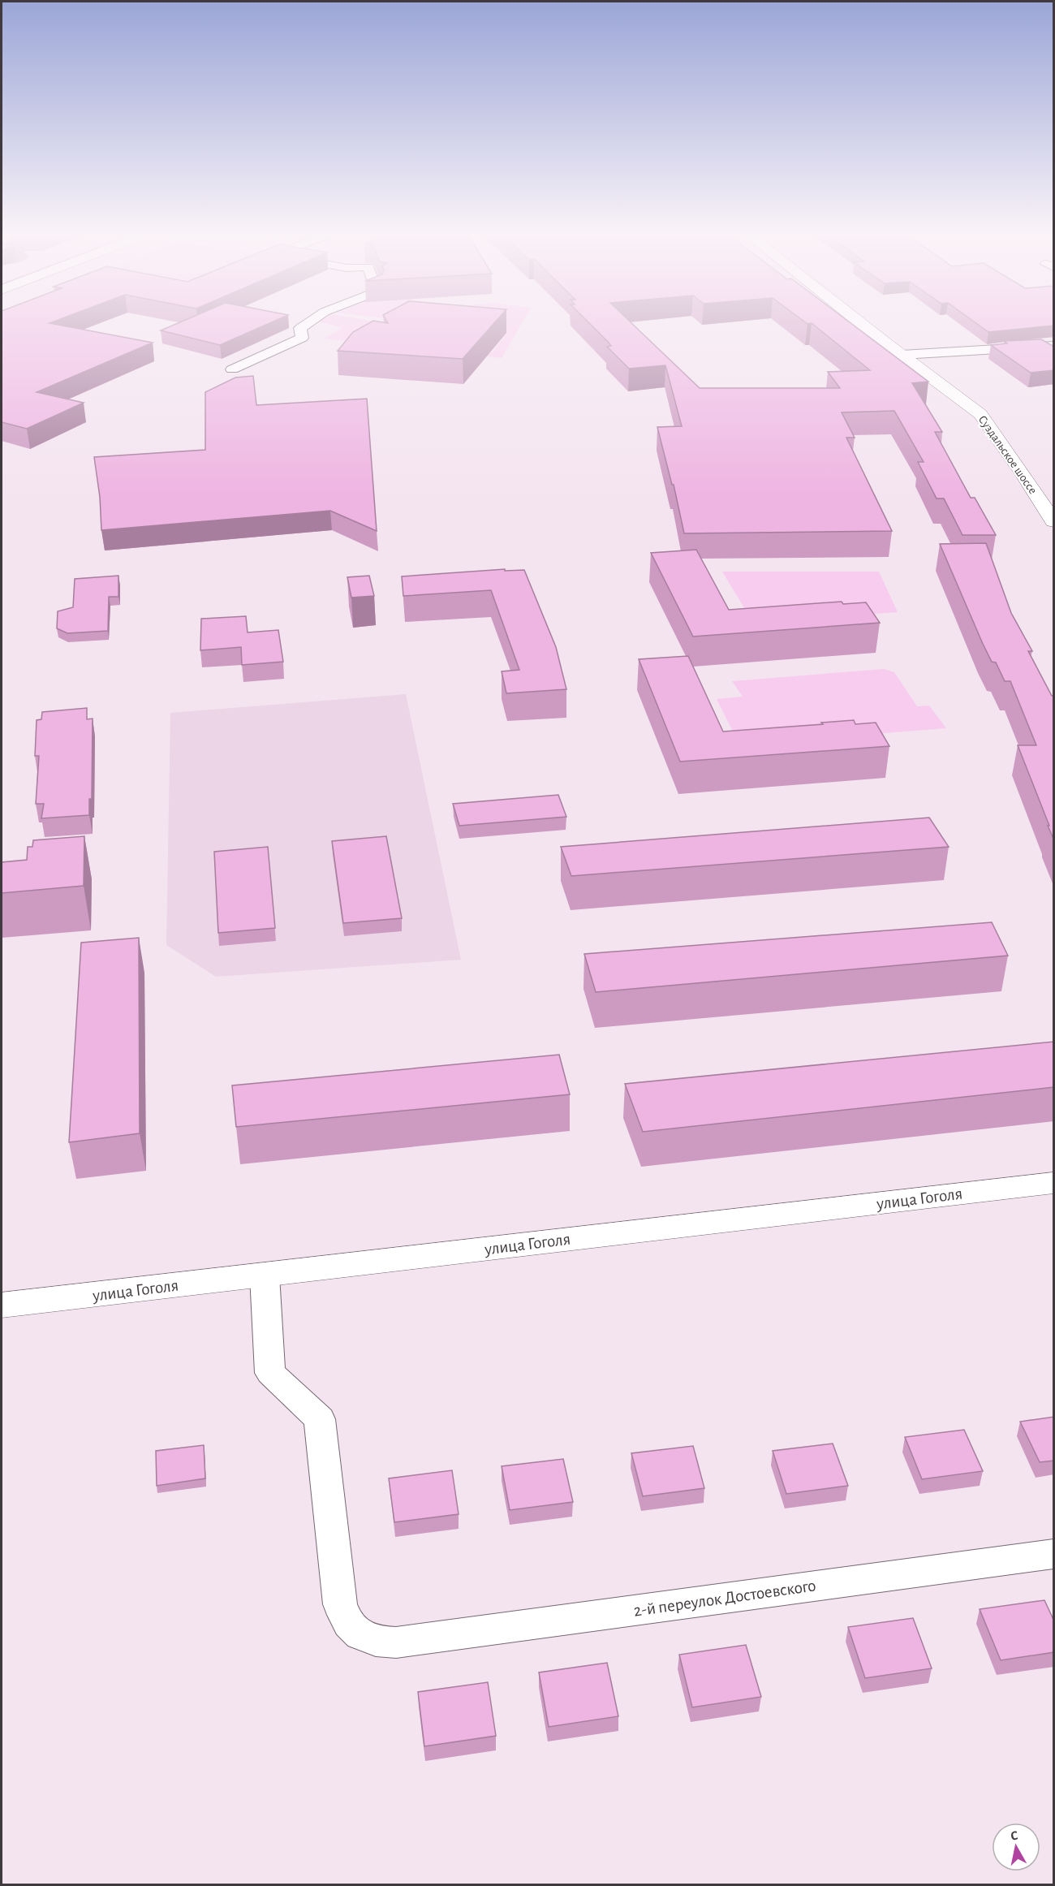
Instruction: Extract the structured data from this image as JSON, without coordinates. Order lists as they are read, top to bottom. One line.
{"streets":{"main road":["Суздальское шоссе","улица Гоголя"],"street":["2-й переулок Достоевского"]},"crossings":[["улица Гоголя","2-й переулок Достоевского"]],"north":"top"}
